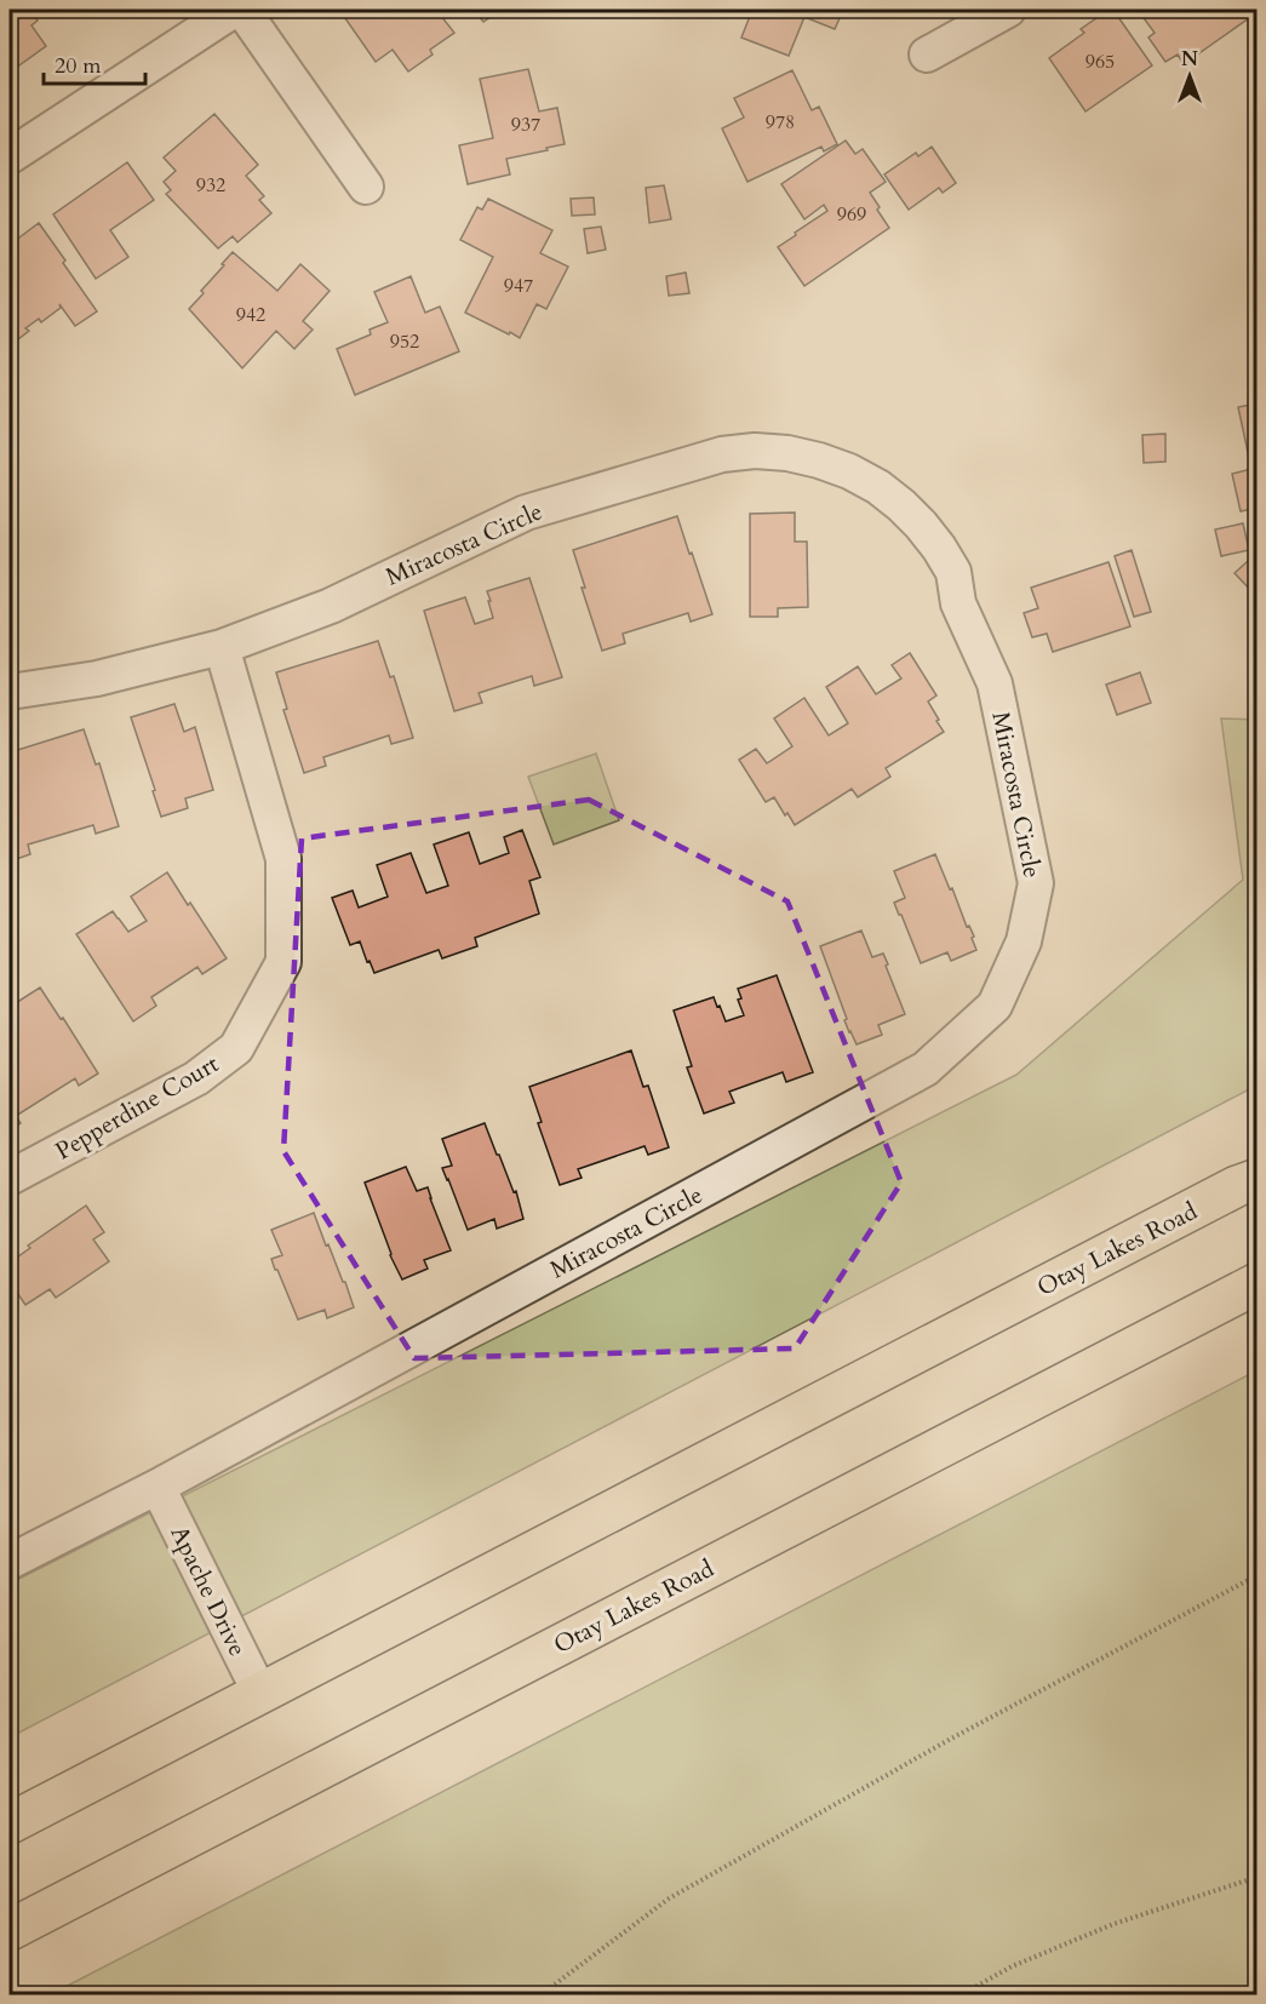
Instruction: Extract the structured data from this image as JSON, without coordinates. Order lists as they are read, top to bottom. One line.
{"streets":{"main road":["Otay Lakes Road"],"street":["Miracosta Circle","Pepperdine Court","Apache Drive"]},"crossings":[["Miracosta Circle","Pepperdine Court"],["Miracosta Circle","Apache Drive"],["Otay Lakes Road","Apache Drive"]],"house_numbers":["965","978","937","932","969","947","942","952"],"scale_bar":"20 m","north":"top"}
